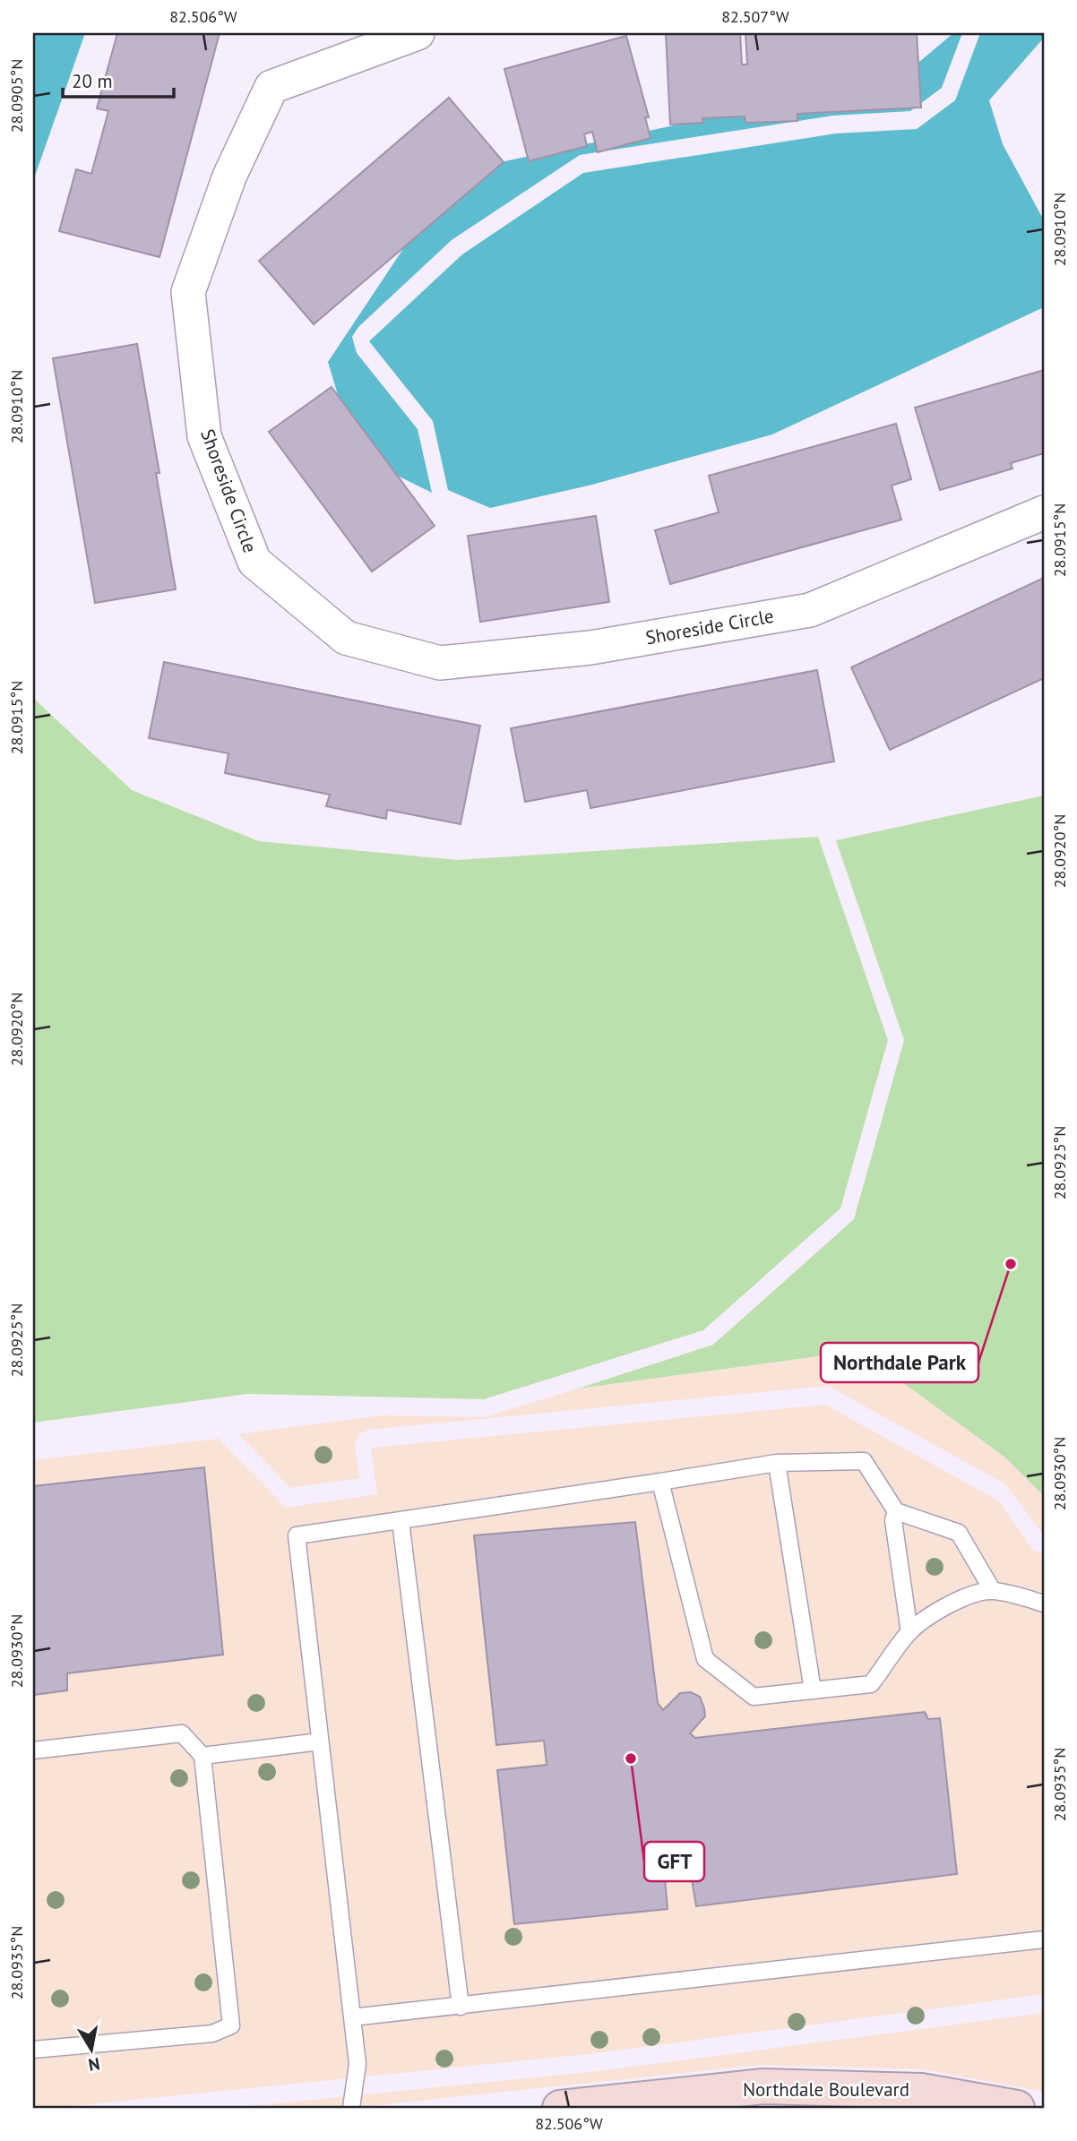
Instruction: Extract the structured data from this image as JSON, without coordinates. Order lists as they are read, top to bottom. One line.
{"streets":{"street":["Shoreside Circle","Northdale Boulevard"]},"places":["Northdale Park","GFT"],"scale_bar":"20 m","north":"bottom","coordinates":["82.506°W","82.507°W","28.0905°N","28.0910°N","28.0915°N","28.0920°N","28.0925°N","28.0930°N","28.0935°N"]}
